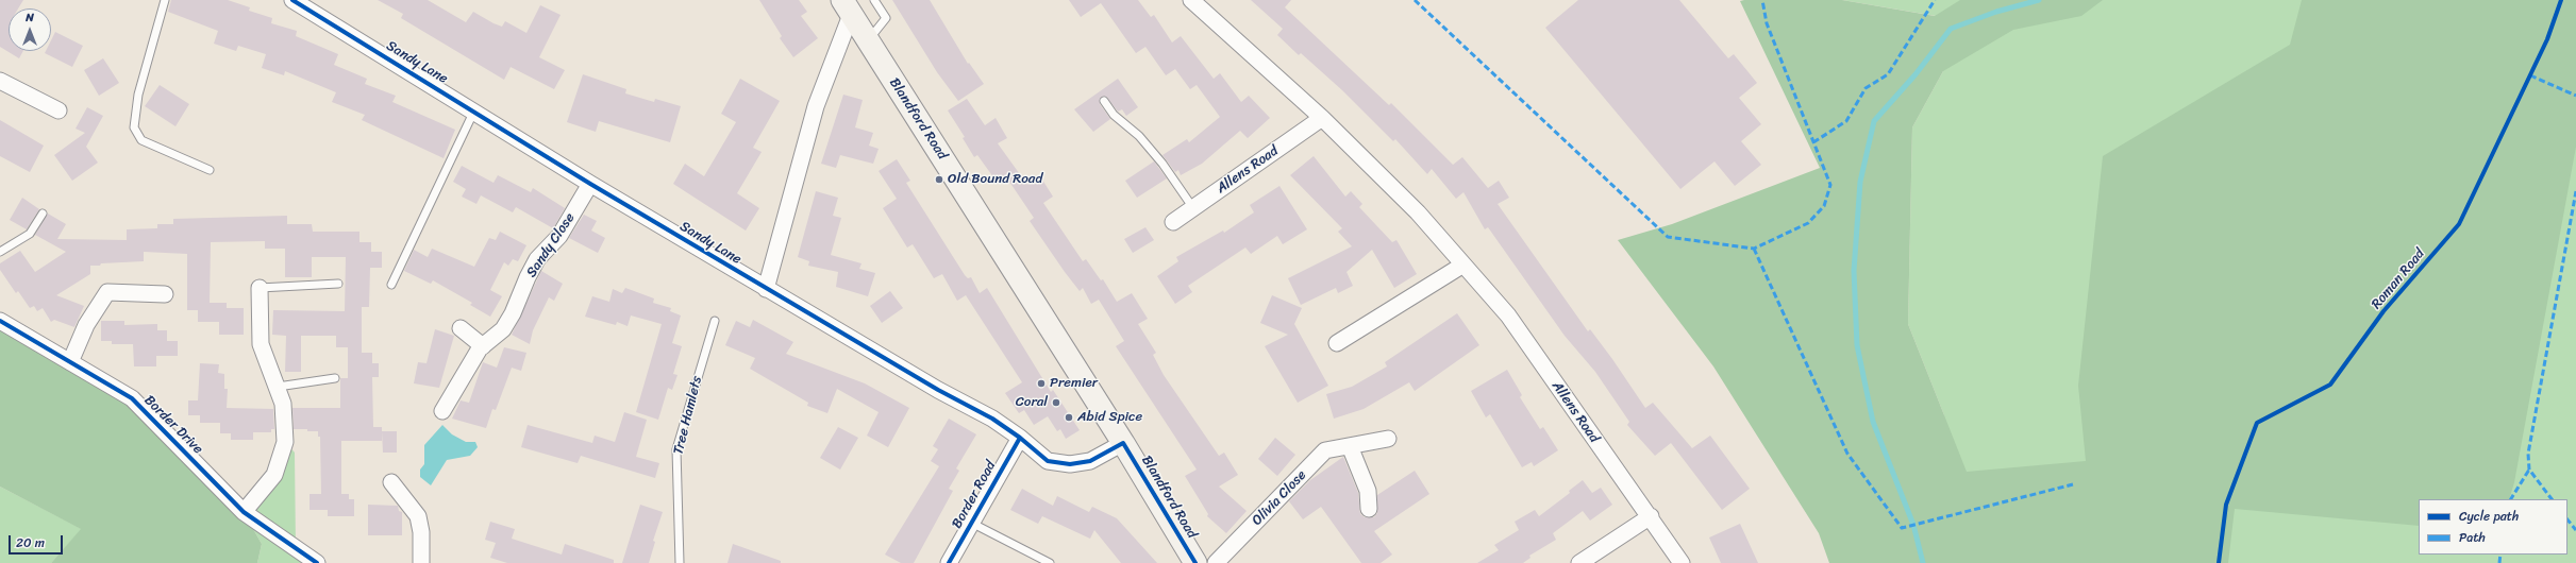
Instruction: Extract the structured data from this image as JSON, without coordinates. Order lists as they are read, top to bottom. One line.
{"streets":{"main road":["Blandford Road"],"street":["Sandy Lane","Allens Road","Sandy Close","Border Drive","Border Road","Olivia Close"],"lane":["Tree Hamlets"],"cycle path":["Roman Road"]},"crossings":[["Sandy Lane","Blandford Road"],["Sandy Lane","Sandy Close"],["Sandy Lane","Border Road"]],"places":["Old Bound Road","Premier","Coral","Abid Spice"],"legend":["Cycle path","Path"],"scale_bar":"20 m","north":"top"}
